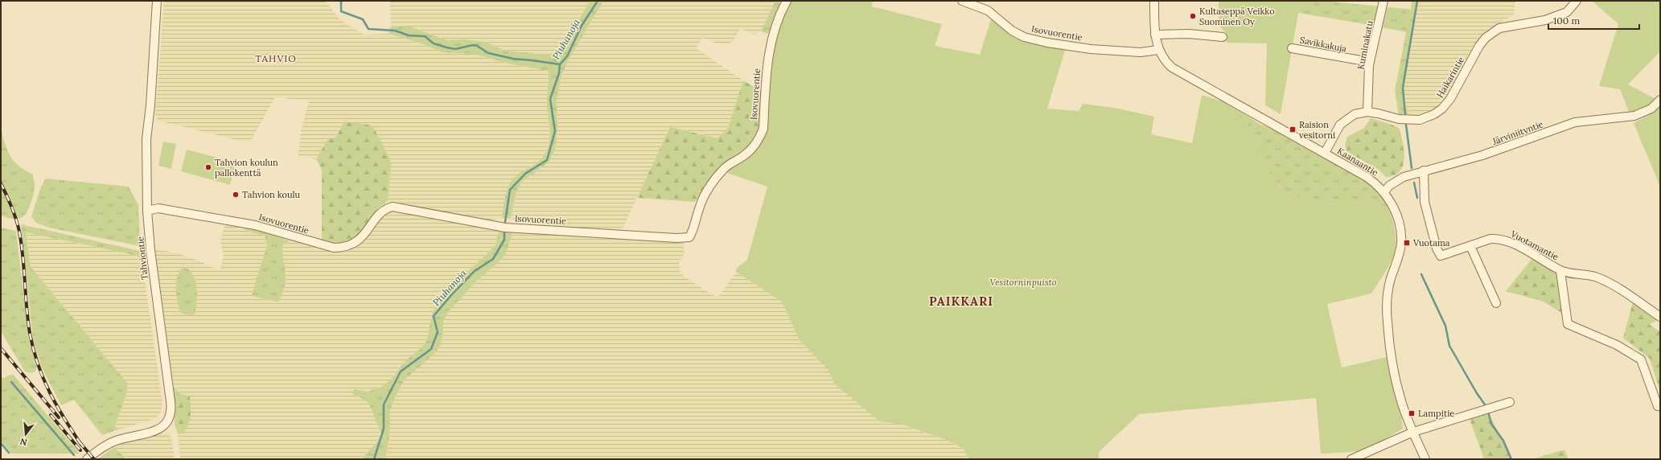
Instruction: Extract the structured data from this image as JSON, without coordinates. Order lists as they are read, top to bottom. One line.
{"streets":{"street":["Isovuorentie","Savikkakuja","Kuminakatu","Haikarintie","Järviniityntie","Kaanaantie","Vuotamantie","Tahviontie"]},"crossings":[["Isovuorentie","Kaanaantie"],["Isovuorentie","Tahviontie"],["Savikkakuja","Kuminakatu"],["Kuminakatu","Haikarintie"],["Haikarintie","Kaanaantie"],["Järviniityntie","Kaanaantie"],["Järviniityntie","Vuotamantie"]],"districts":["TAHVIO","PAIKKARI"],"water":["Piuhanoja"],"parks":["Vesitorninpuisto"],"places":{"other":["Kultaseppä Veikko Suominen Oy","Tahvion koulun pallokenttä","Tahvion koulu"],"transit":["Raision vesitorni","Vuotama","Lampitie"]},"scale_bar":"100 m","north":"bottom"}
